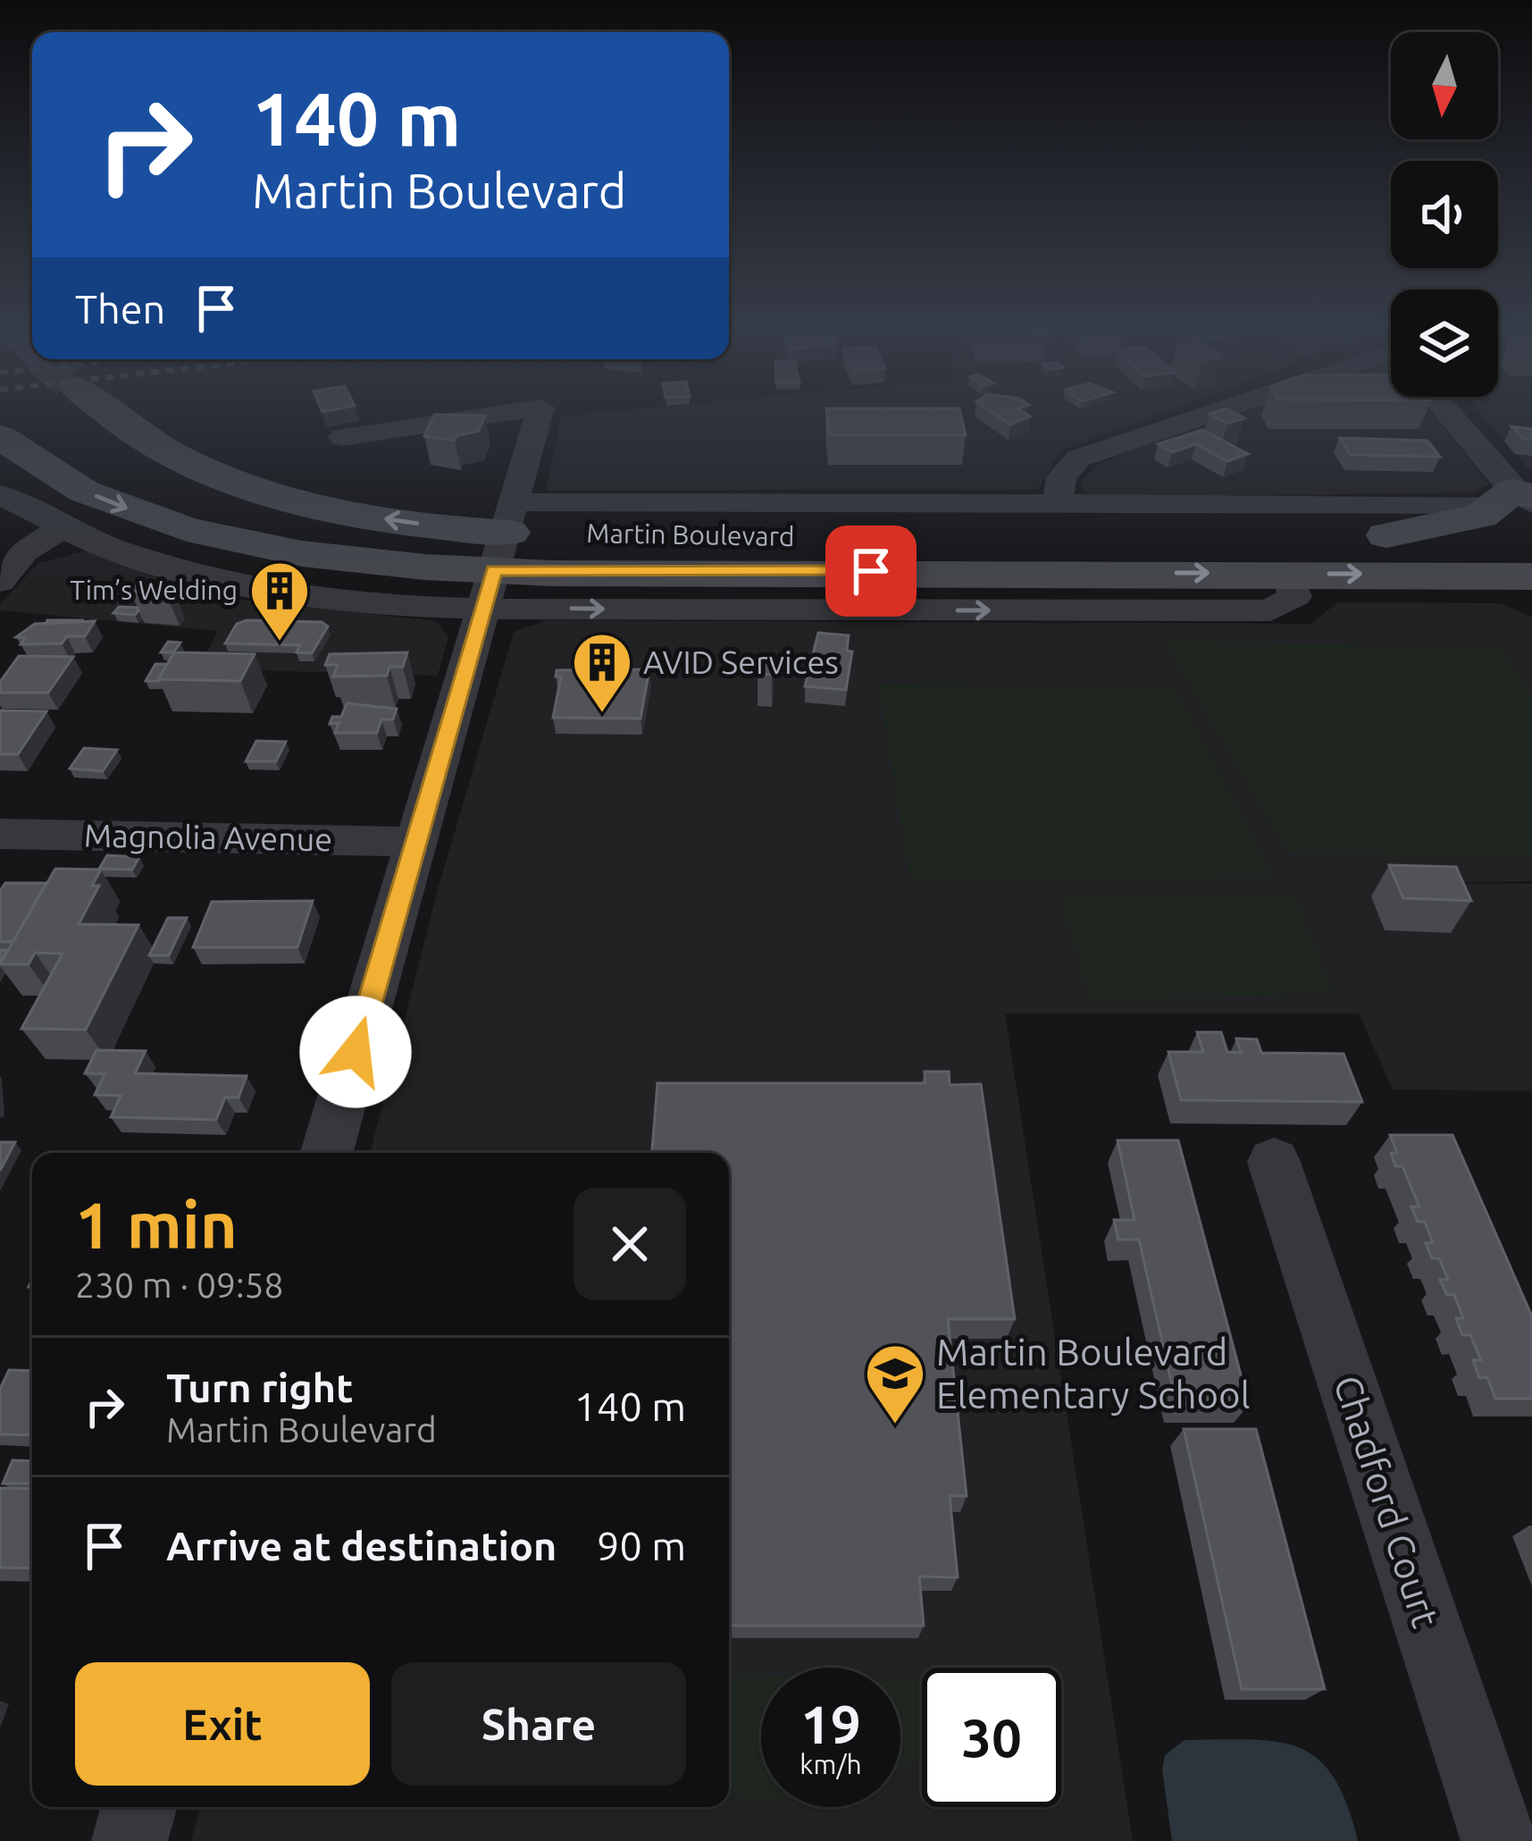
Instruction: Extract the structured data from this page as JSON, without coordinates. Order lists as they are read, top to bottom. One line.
{"streets":{"main road":["Martin Boulevard"],"street":["Magnolia Avenue","Chadford Court"]},"places":{"building":["Tim’s Welding","AVID Services"],"school or university":["Martin Boulevard Elementary School"]},"north":"bottom","page":{"turn":["140 m","Martin Boulevard"],"then":"Then","heading":["1 min","230 m · 09:58"],"list":[{"name":"Turn right","note":"Martin Boulevard","value":"140 m"},{"name":"Arrive at destination","value":"90 m"}],"buttons":["Exit","Share"],"speed":"19 km/h","limit":"30"}}
